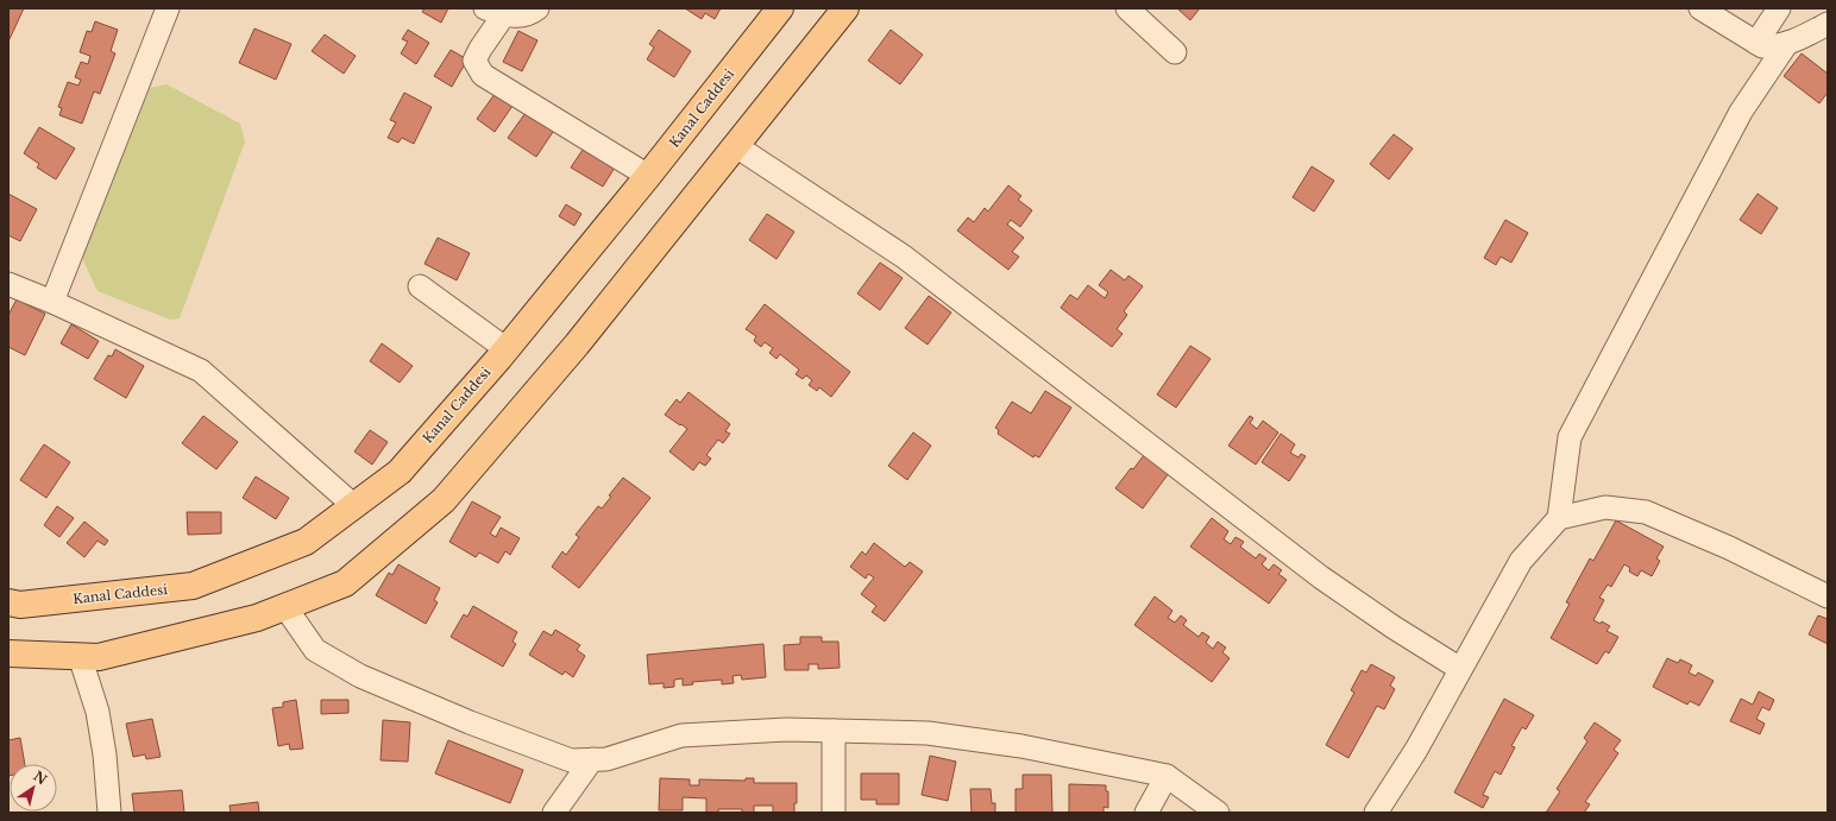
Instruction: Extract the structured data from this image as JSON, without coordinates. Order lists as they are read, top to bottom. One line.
{"streets":{"main road":["Kanal Caddesi"]},"north":"top right"}
